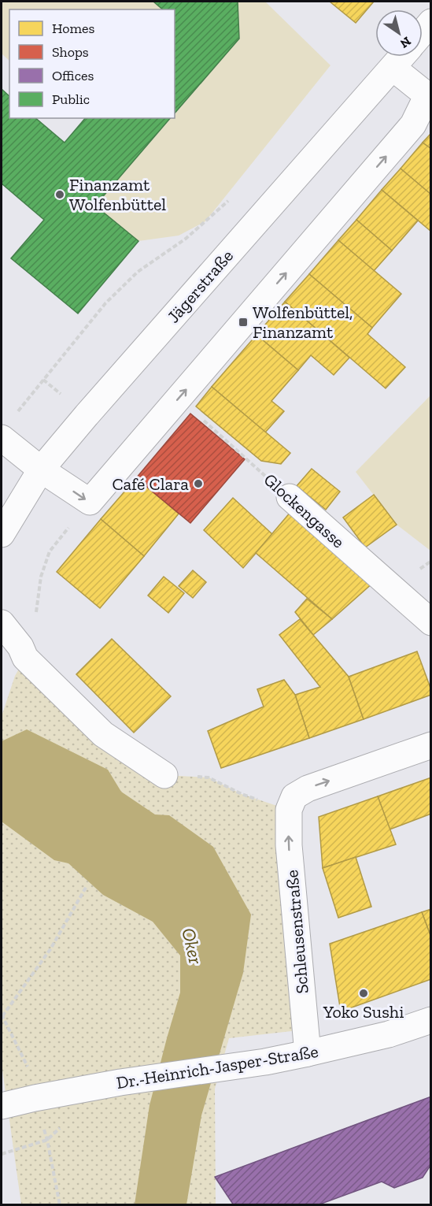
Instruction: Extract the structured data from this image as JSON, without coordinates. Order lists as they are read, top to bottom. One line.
{"streets":{"street":["Jägerstraße","Glockengasse","Schleusenstraße","Dr.-Heinrich-Jasper-Straße"]},"crossings":[["Schleusenstraße","Dr.-Heinrich-Jasper-Straße"]],"one_way":["Schleusenstraße"],"water":["Oker"],"places":{"other":["Finanzamt Wolfenbüttel","Café Clara","Yoko Sushi"],"transit":["Wolfenbüttel, Finanzamt"]},"legend":["Homes","Shops","Offices","Public"],"north":"bottom right"}
